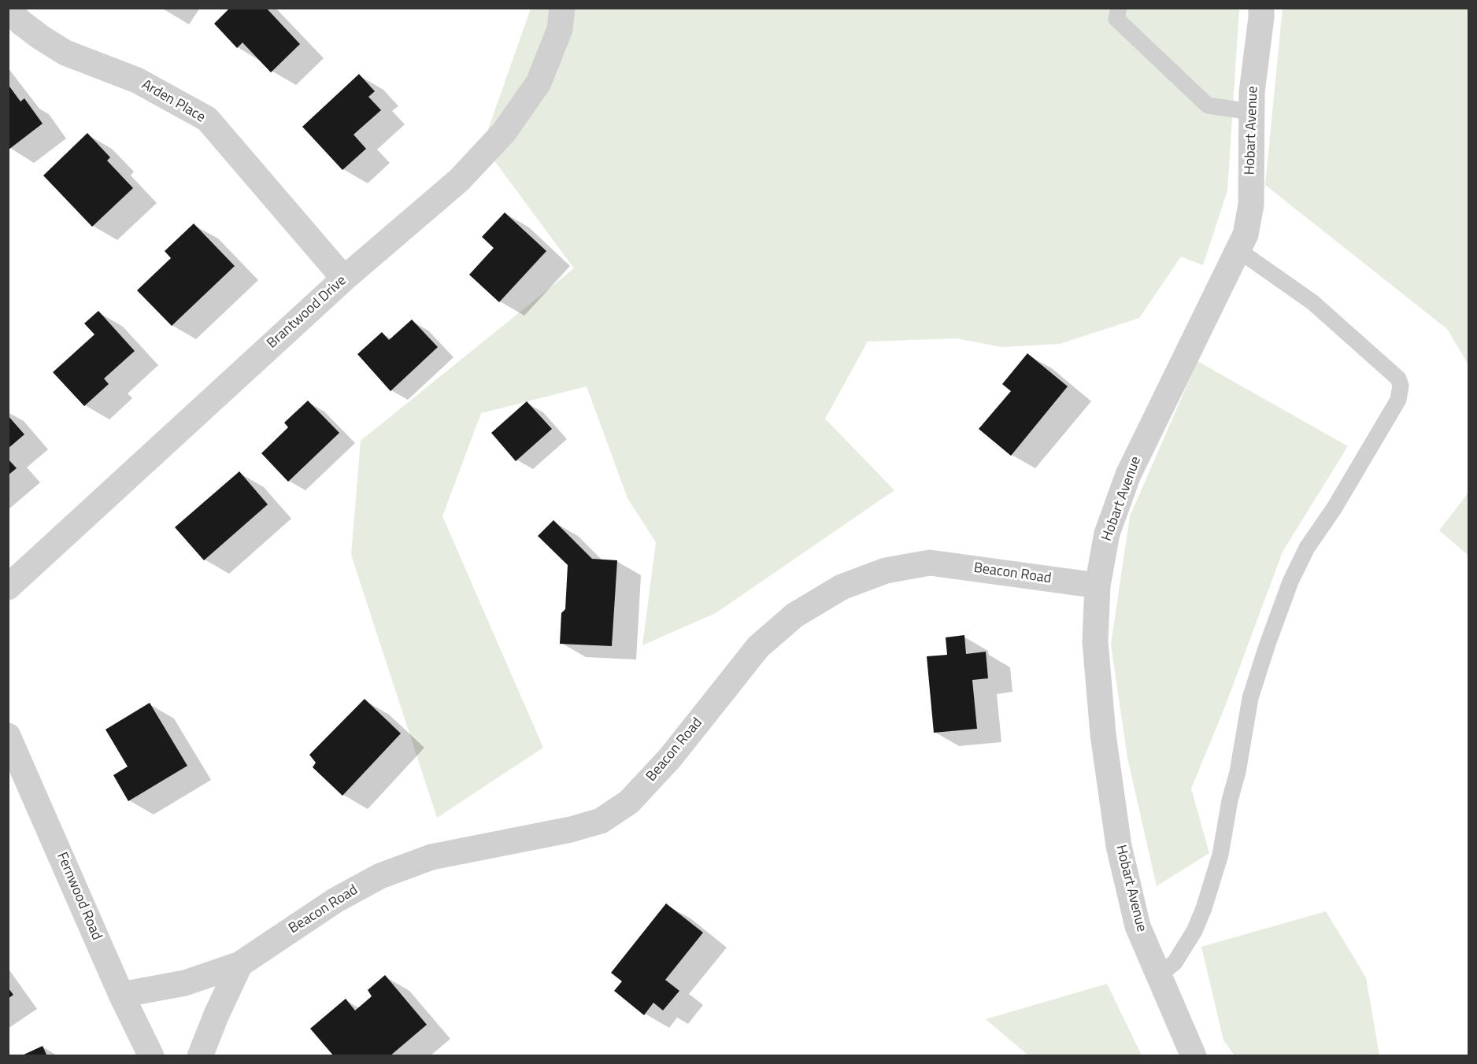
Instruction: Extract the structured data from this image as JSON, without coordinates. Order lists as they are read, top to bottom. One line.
{"streets":{"street":["Arden Place","Hobart Avenue","Brantwood Drive","Beacon Road","Fernwood Road"]},"crossings":[["Arden Place","Brantwood Drive"],["Hobart Avenue","Beacon Road"],["Beacon Road","Fernwood Road"]]}
